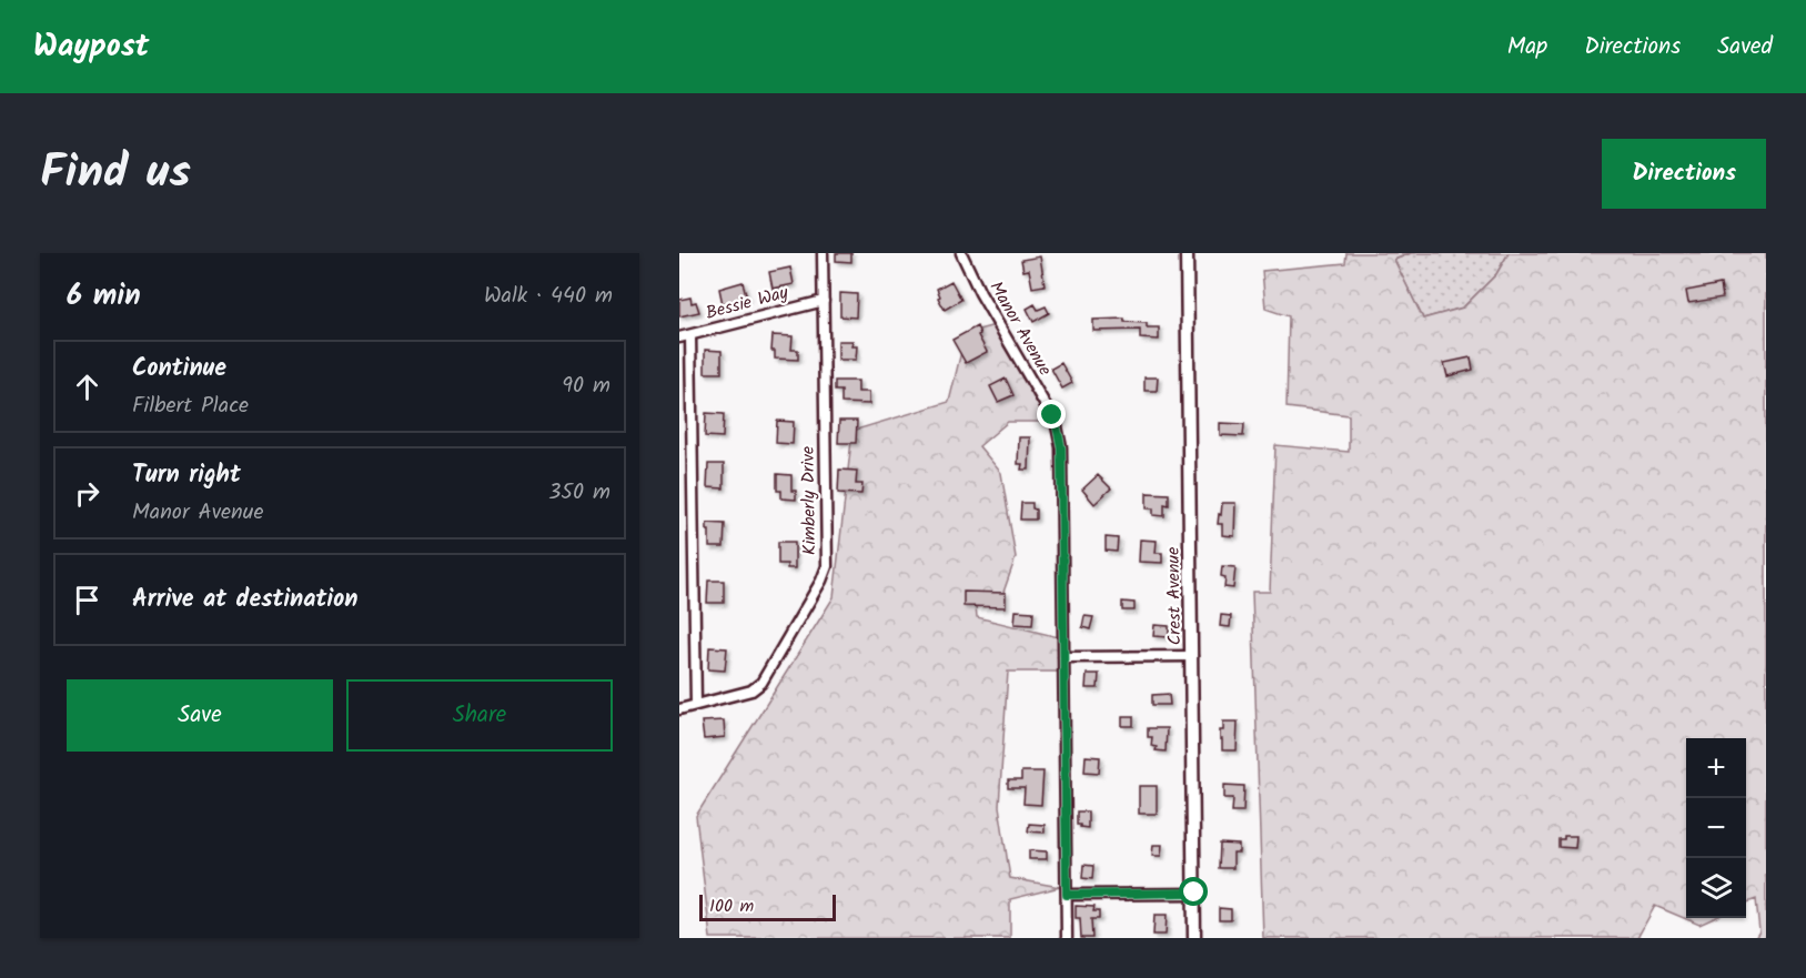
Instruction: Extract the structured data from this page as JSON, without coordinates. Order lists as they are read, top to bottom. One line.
{"streets":{"street":["Bessie Way","Manor Avenue","Kimberly Drive","Crest Avenue"]},"crossings":[["Bessie Way","Kimberly Drive"]],"scale_bar":"100 m","page":{"header":"Waypost","nav":["Map","Directions","Saved"],"title":"Find us","buttons":["Directions",["Save","Share"]],"heading":["6 min","Walk · 440 m"],"list":[["Continue","Filbert Place","90 m"],["Turn right","Manor Avenue","350 m"],"Arrive at destination"],"map_buttons":["+","−"],"scale":"100 m"}}
